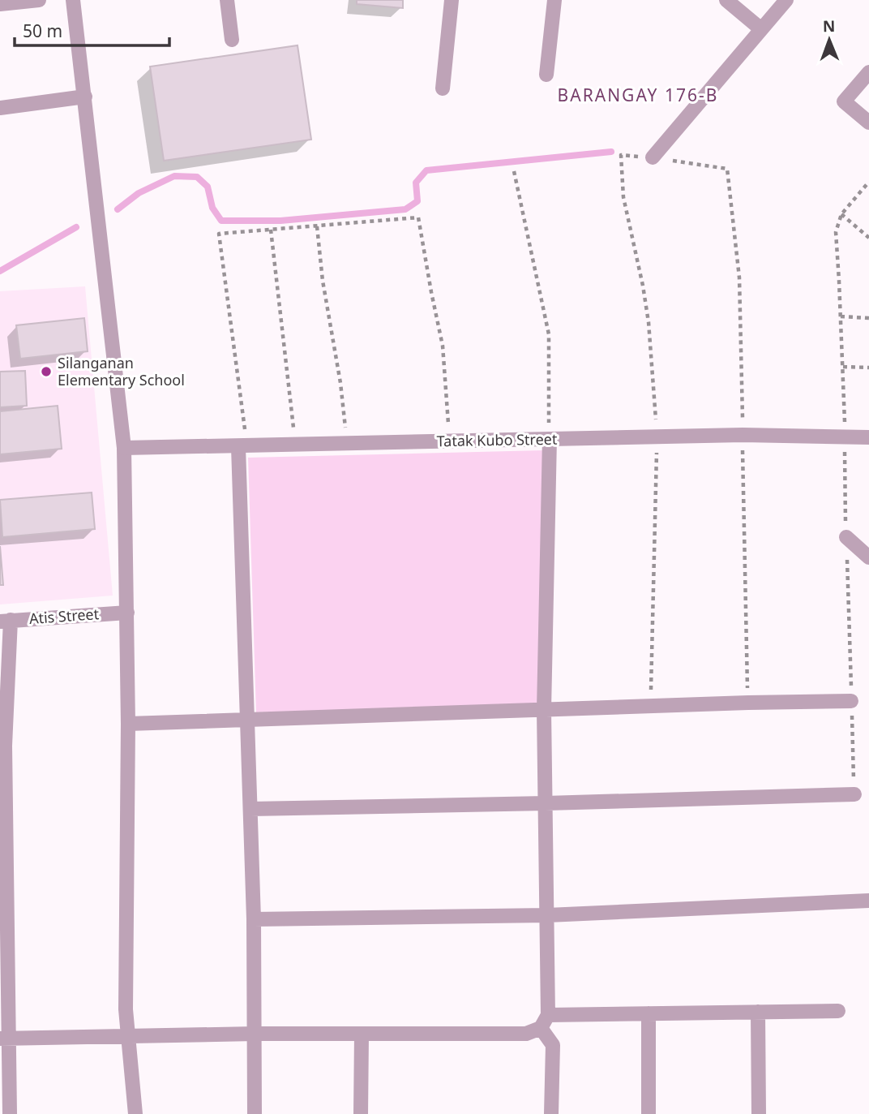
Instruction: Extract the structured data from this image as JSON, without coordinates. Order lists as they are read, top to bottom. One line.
{"streets":{"street":["Tatak Kubo Street","Atis Street"]},"districts":["BARANGAY 176-B"],"places":["Silanganan Elementary School"],"scale_bar":"50 m","north":"top"}
